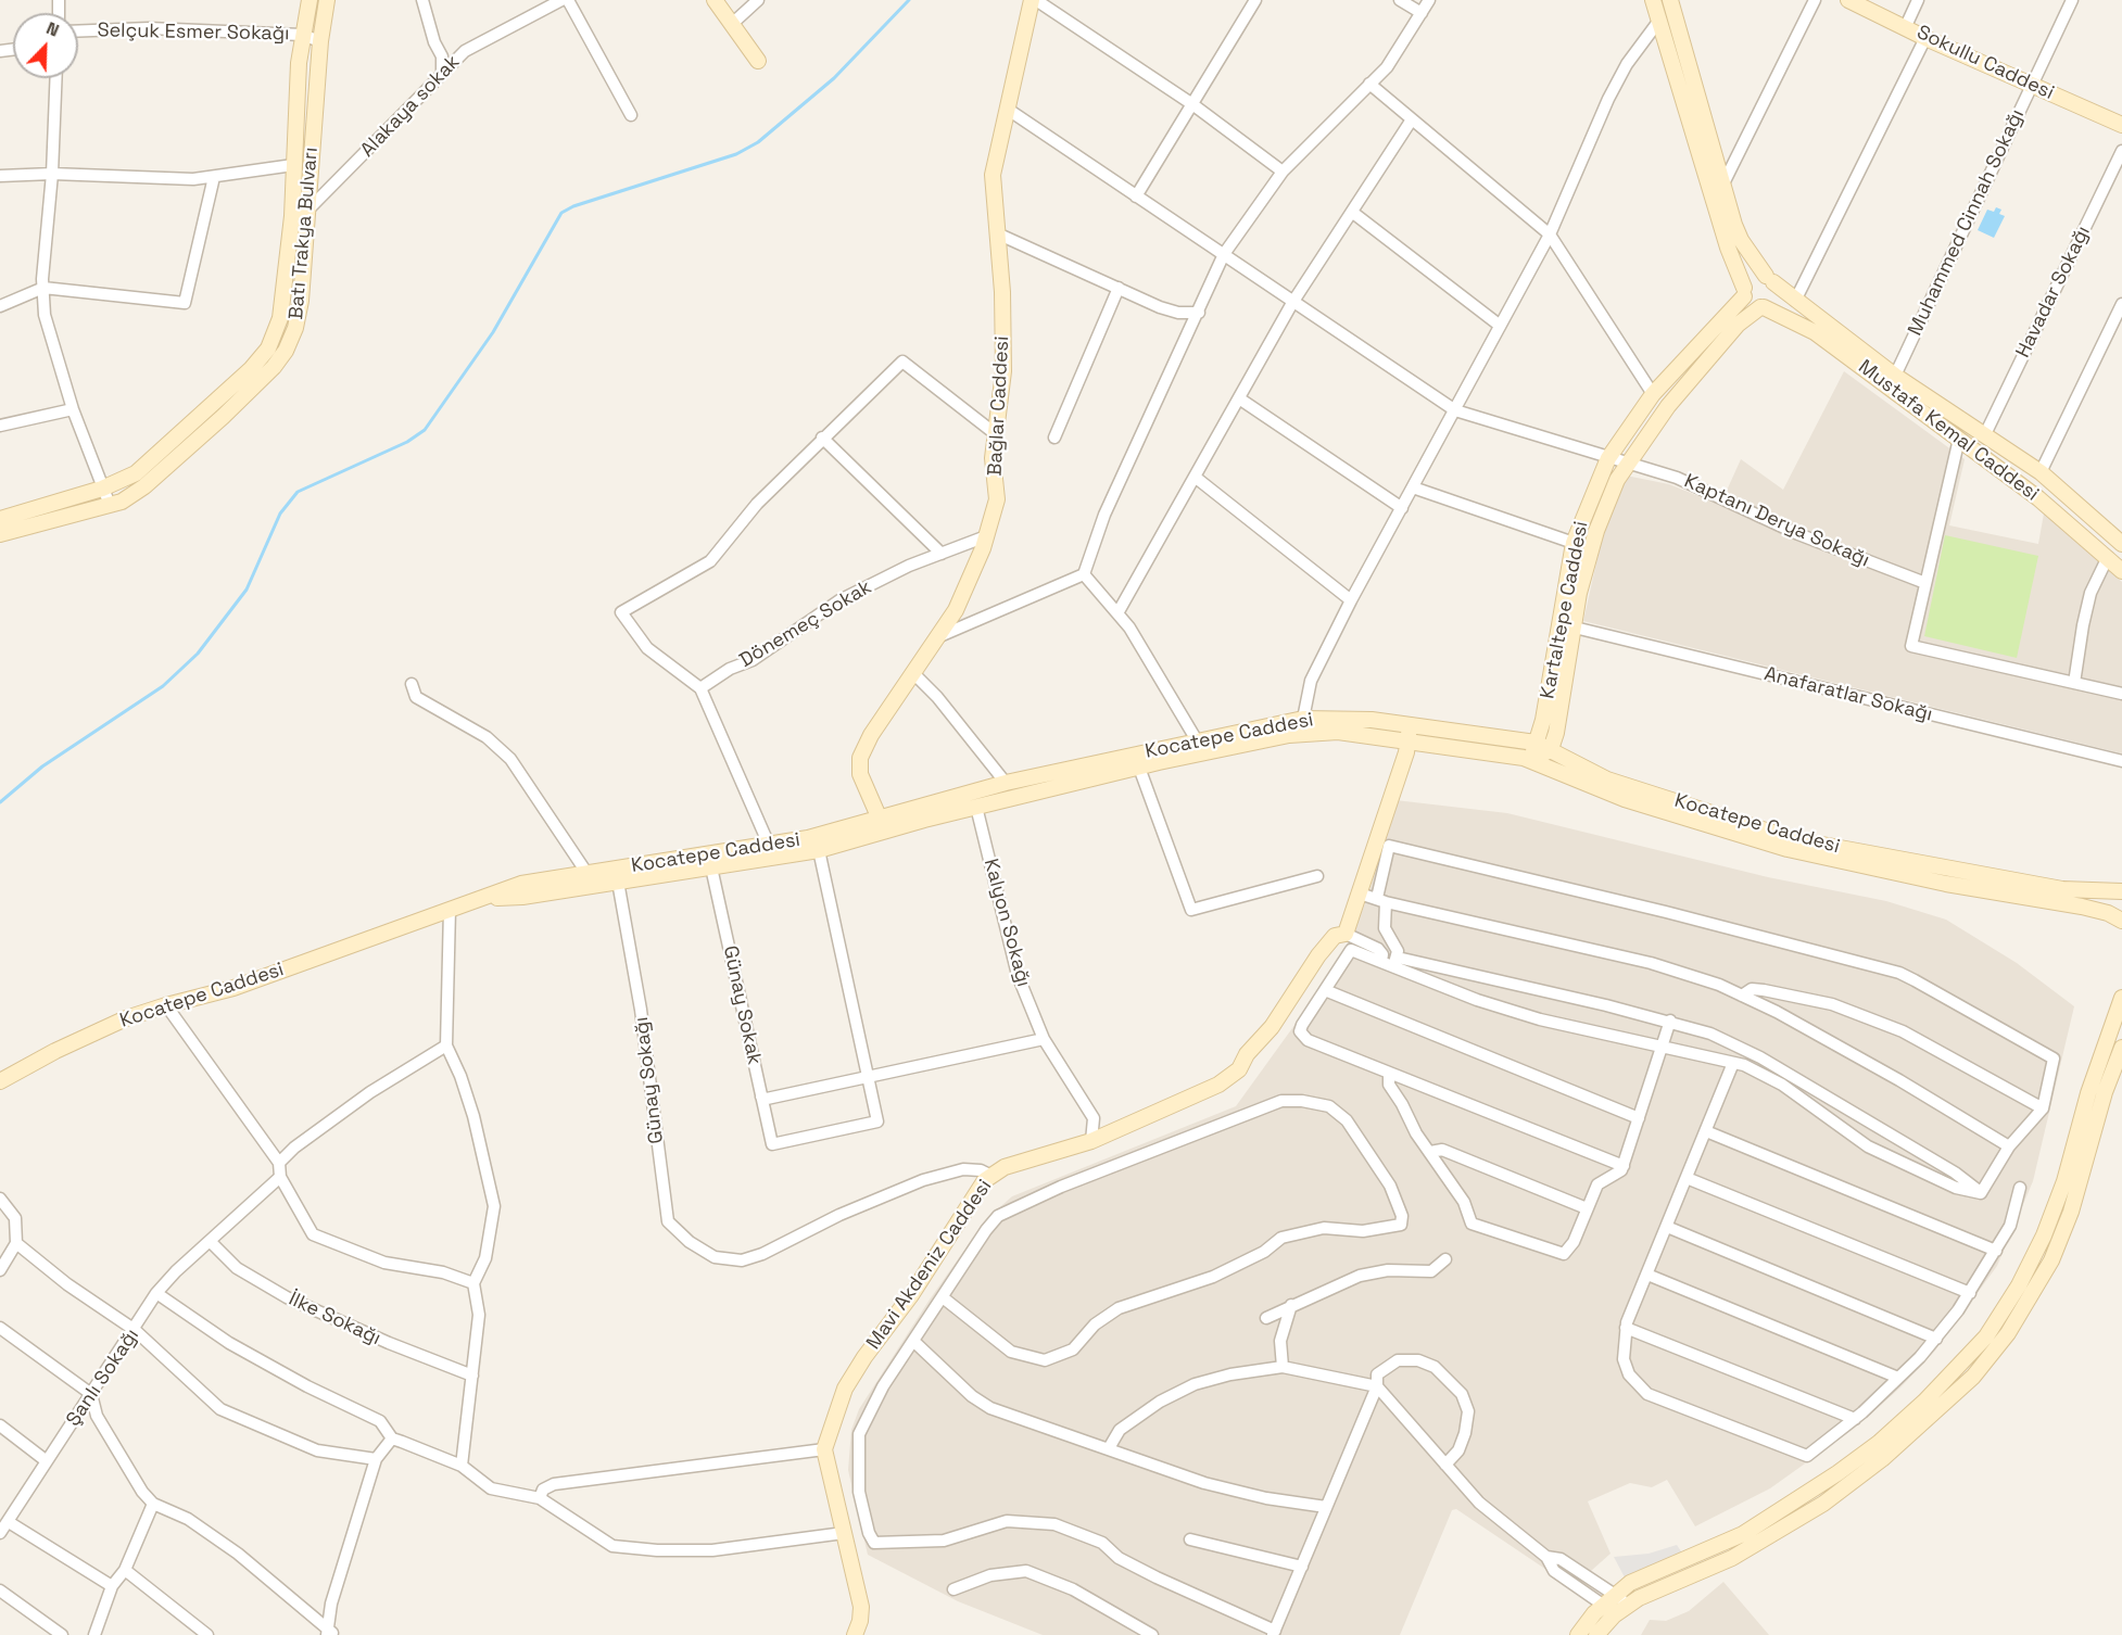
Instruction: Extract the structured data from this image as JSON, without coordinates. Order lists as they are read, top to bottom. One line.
{"streets":{"main road":["Sokullu Caddesi","Batı Trakya Bulvarı","Bağlar Caddesi","Mustafa Kemal Caddesi","Kartaltepe Caddesi","Kocatepe Caddesi","Mavi Akdeniz Caddesi"],"street":["Selçuk Esmer Sokağı","Alakaya sokak","Muhammed Cinnah Sokağı","Havadar Sokağı","Kaptanı Derya Sokağı","Dönemeç Sokak","Anafaratlar Sokağı","Kalyon Sokağı","Günay Sokak","Günay Sokağı","İlke Sokağı","Şanlı Sokağı"]},"crossings":[["Selçuk Esmer Sokağı","Batı Trakya Bulvarı"],["Sokullu Caddesi","Muhammed Cinnah Sokağı"],["Alakaya sokak","Batı Trakya Bulvarı"],["Muhammed Cinnah Sokağı","Mustafa Kemal Caddesi"],["Havadar Sokağı","Mustafa Kemal Caddesi"],["Bağlar Caddesi","Kaptanı Derya Sokağı"],["Bağlar Caddesi","Dönemeç Sokak"],["Bağlar Caddesi","Kocatepe Caddesi"],["Mustafa Kemal Caddesi","Kartaltepe Caddesi"],["Kaptanı Derya Sokağı","Kartaltepe Caddesi"],["Kartaltepe Caddesi","Anafaratlar Sokağı"],["Kartaltepe Caddesi","Kocatepe Caddesi"],["Kocatepe Caddesi","Kalyon Sokağı"],["Kocatepe Caddesi","Günay Sokak"],["Kocatepe Caddesi","Günay Sokağı"],["Kalyon Sokağı","Mavi Akdeniz Caddesi"],["Günay Sokağı","Mavi Akdeniz Caddesi"],["İlke Sokağı","Şanlı Sokağı"]],"north":"top right"}
